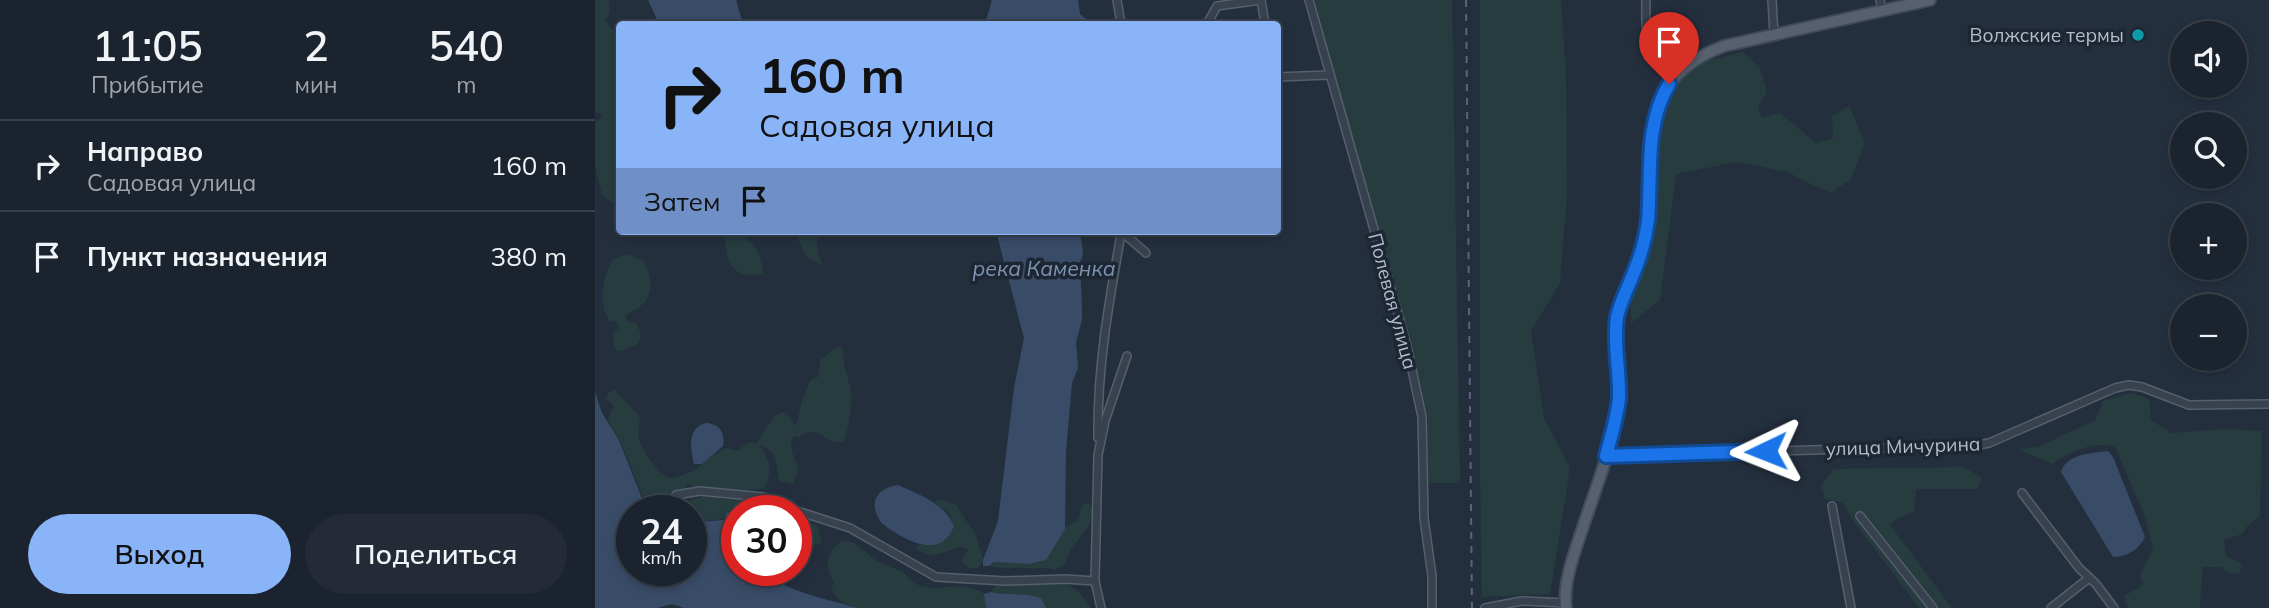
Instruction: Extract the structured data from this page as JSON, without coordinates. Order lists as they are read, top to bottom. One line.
{"streets":{"street":["Полевая улица","улица Мичурина"]},"water":["река Каменка"],"places":["Волжские термы"],"page":{"eta":["11:05","Прибытие","2","мин","540","m"],"map_buttons":["+","−"],"turn":["160 m","Садовая улица"],"list":[{"name":"Направо","note":"Садовая улица","value":"160 m"},{"name":"Пункт назначения","value":"380 m"}],"then":"Затем","speed":"24 km/h","limit":"30","buttons":["Выход","Поделиться"]}}
